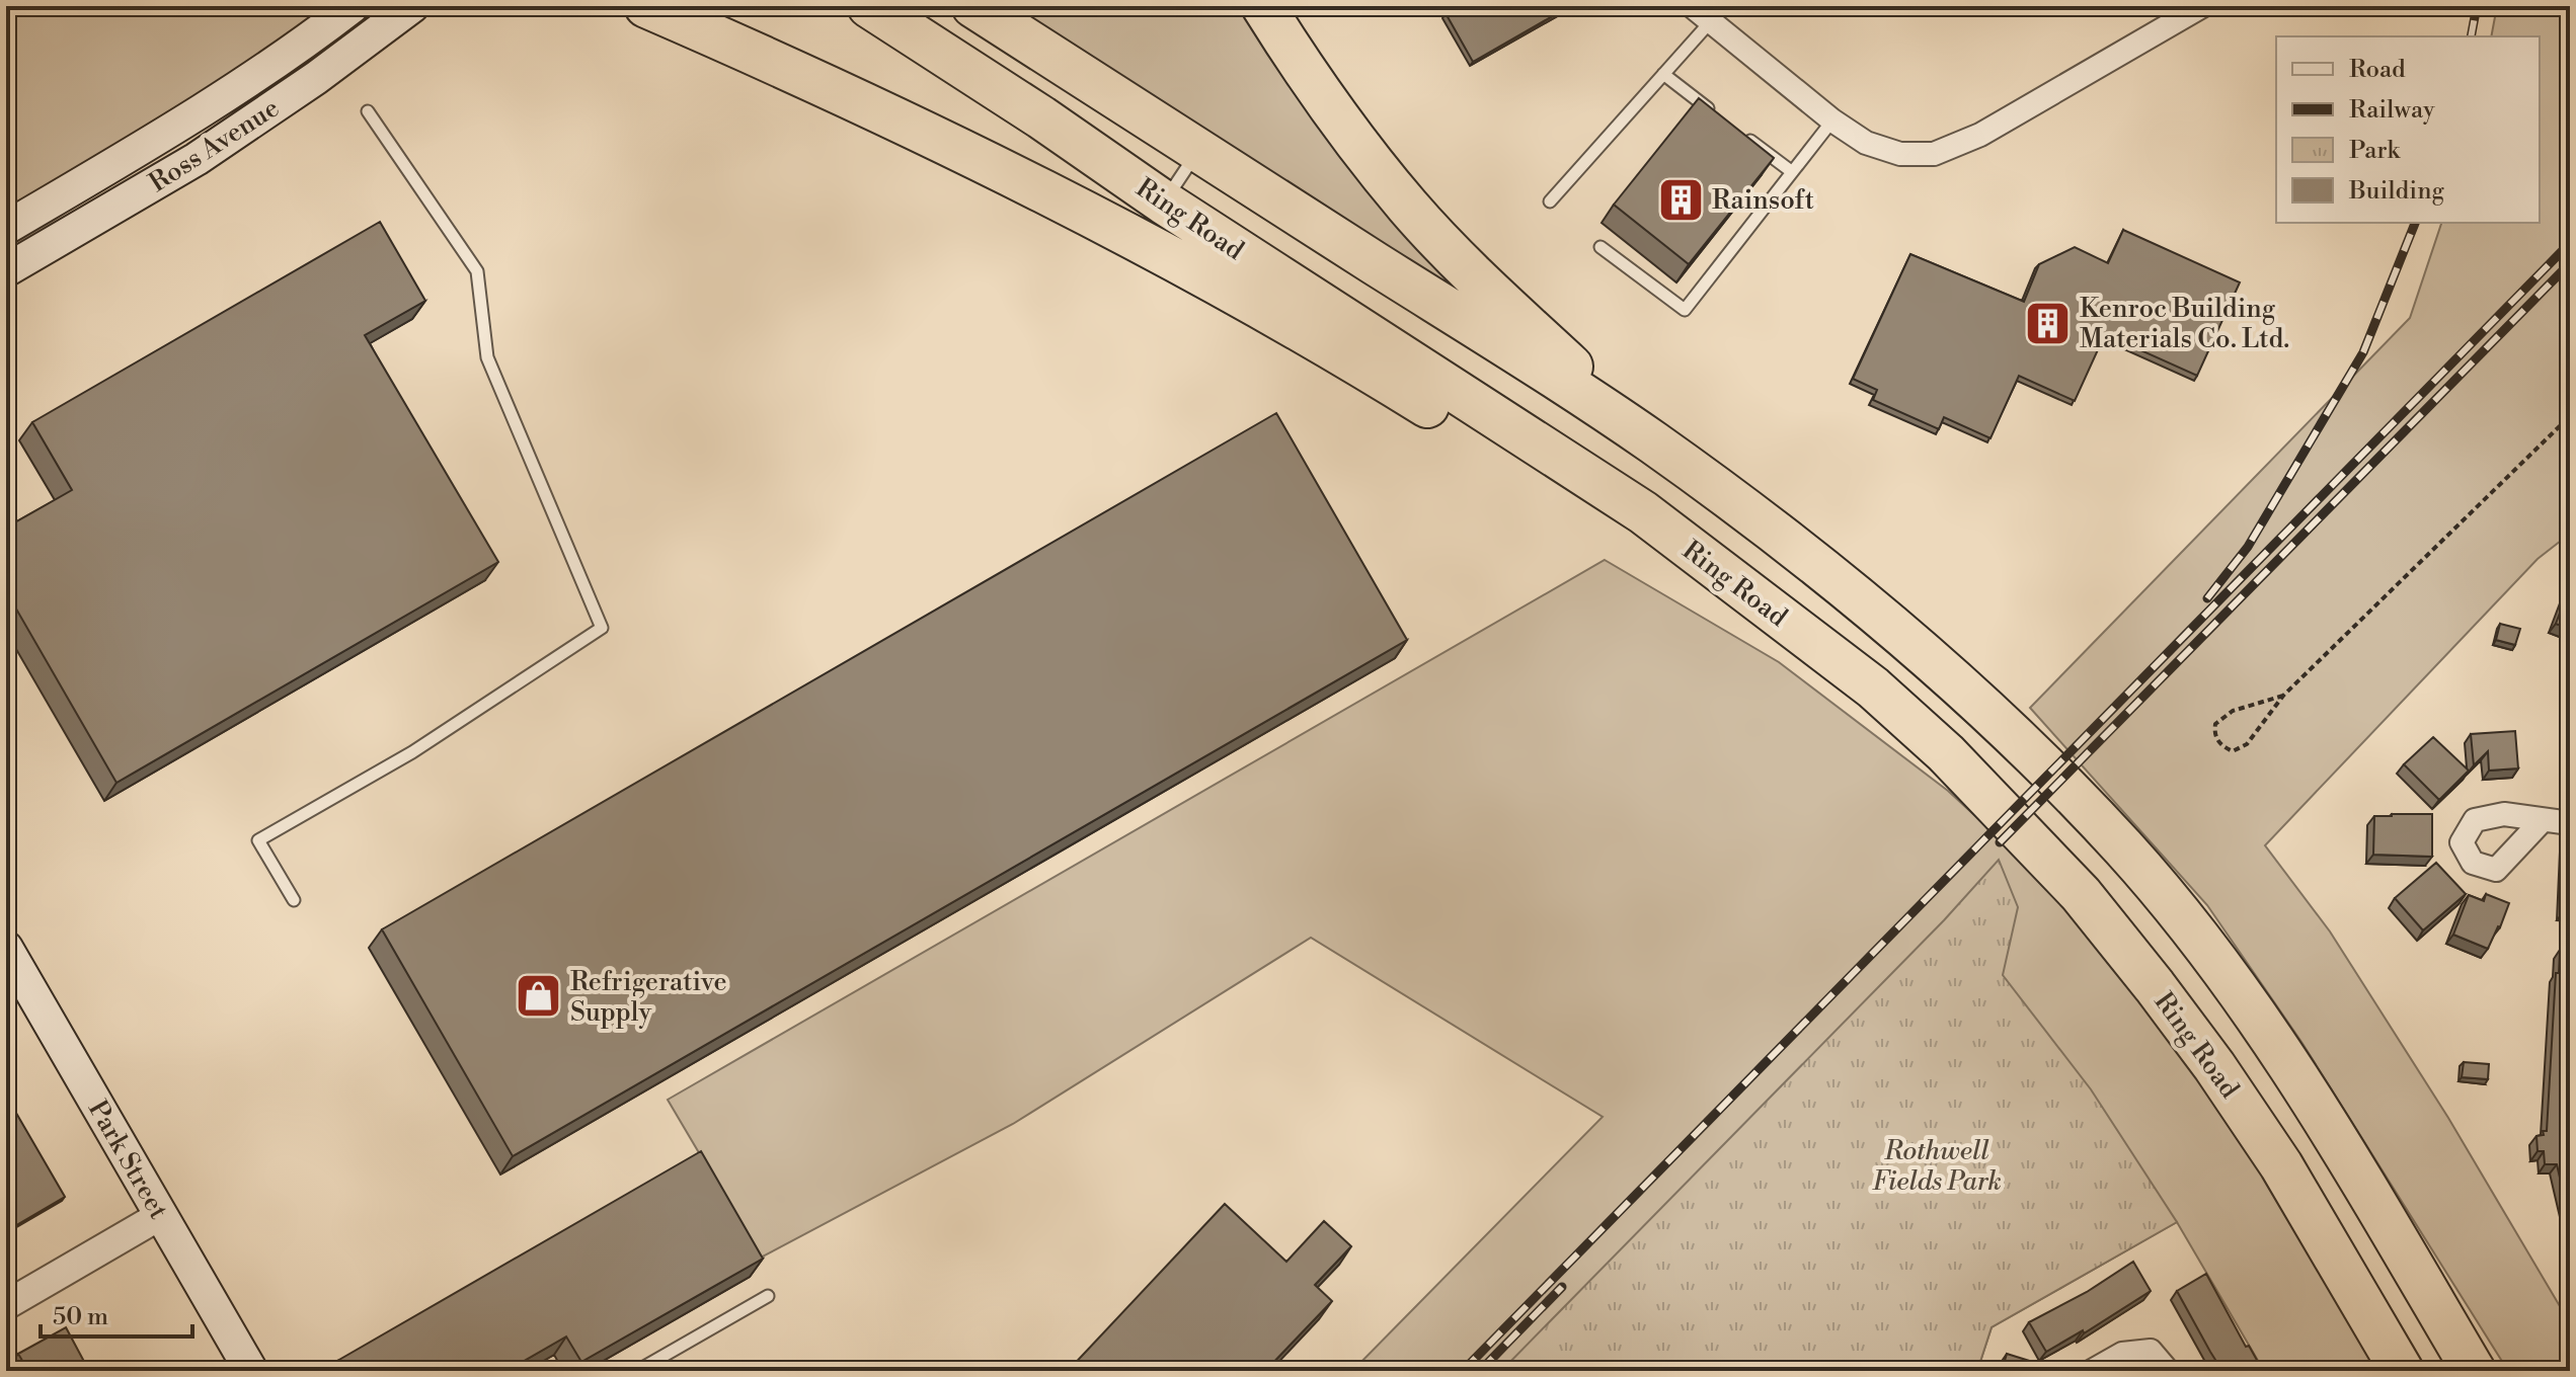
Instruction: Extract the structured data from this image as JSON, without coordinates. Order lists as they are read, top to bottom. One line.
{"streets":{"highway":["Ring Road"],"main road":["Ross Avenue","Park Street"]},"parks":["Rothwell Fields Park"],"places":{"building":["Rainsoft","Kenroc Building Materials Co. Ltd."],"shop":["Refrigerative Supply"]},"legend":["Road","Railway","Park","Building"],"scale_bar":"50 m"}
